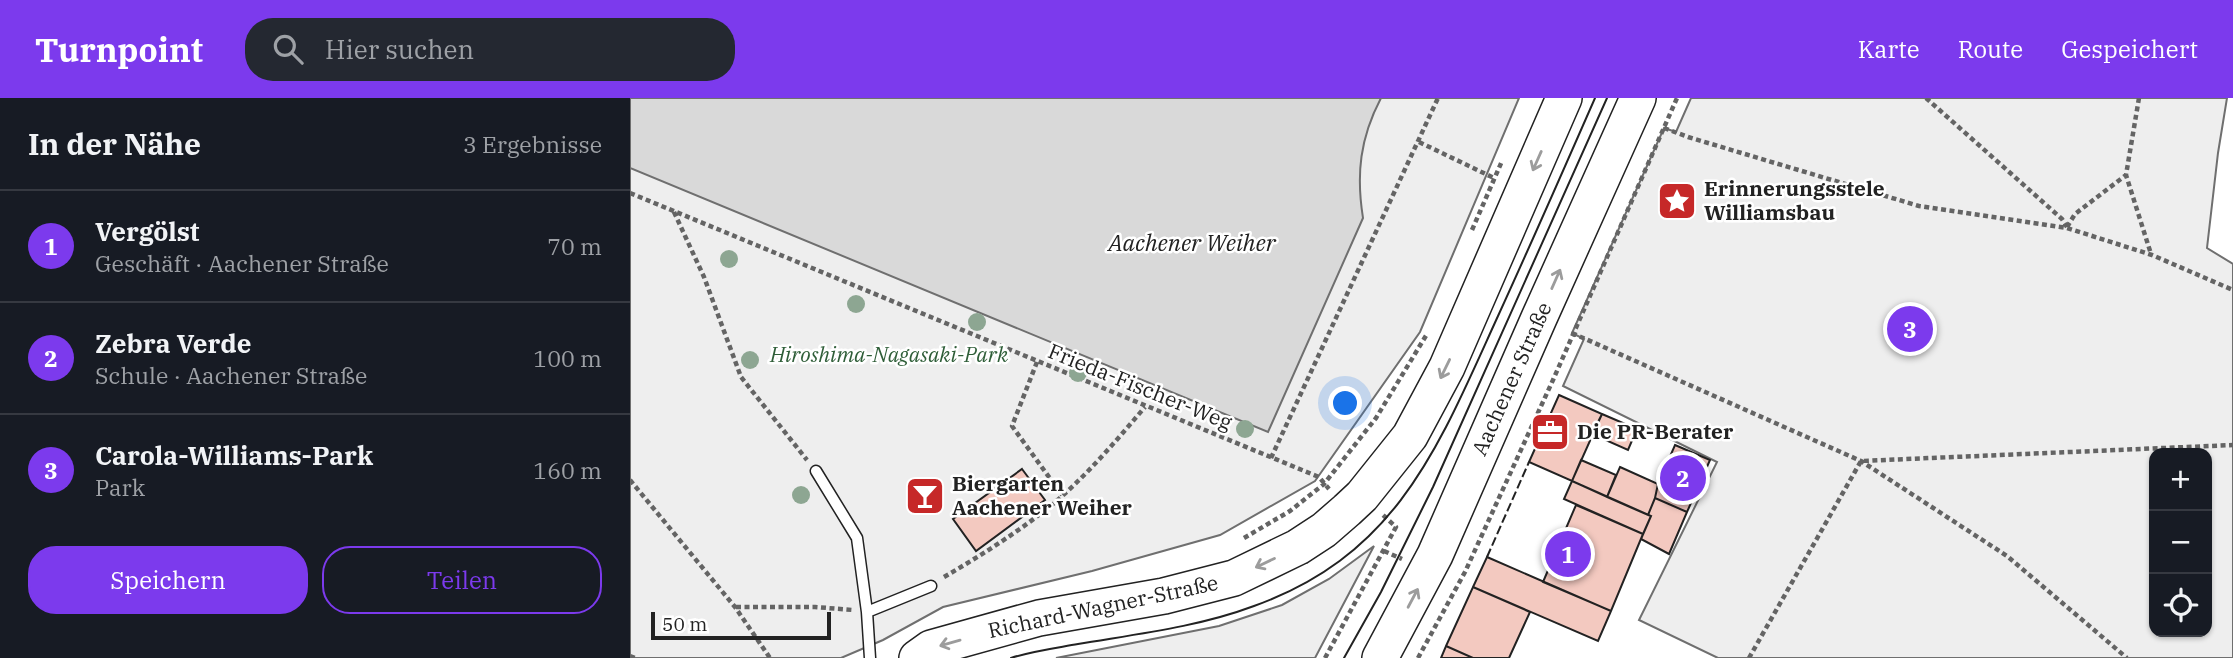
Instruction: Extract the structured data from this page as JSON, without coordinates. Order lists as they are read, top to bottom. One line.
{"streets":{"main road":["Aachener Straße","Richard-Wagner-Straße"],"path":["Frieda-Fischer-Weg"]},"one_way":["Aachener Straße","Richard-Wagner-Straße"],"water":["Aachener Weiher"],"parks":["Hiroshima-Nagasaki-Park"],"places":{"place":["Erinnerungsstele Williamsbau"],"office":["Die PR-Berater"],"bar":["Biergarten Aachener Weiher"]},"scale_bar":"50 m","page":{"header":"Turnpoint","search":"Hier suchen","nav":["Karte","Route","Gespeichert"],"heading":["In der Nähe","3 Ergebnisse"],"list":[{"mark":"1","name":"Vergölst","note":"Geschäft · Aachener Straße","value":"70 m"},{"mark":"2","name":"Zebra Verde","note":"Schule · Aachener Straße","value":"100 m"},{"mark":"3","name":"Carola-Williams-Park","note":"Park","value":"160 m"}],"pins":["3","2","1"],"map_buttons":["+","−"],"buttons":["Speichern","Teilen"],"scale":"50 m"}}
